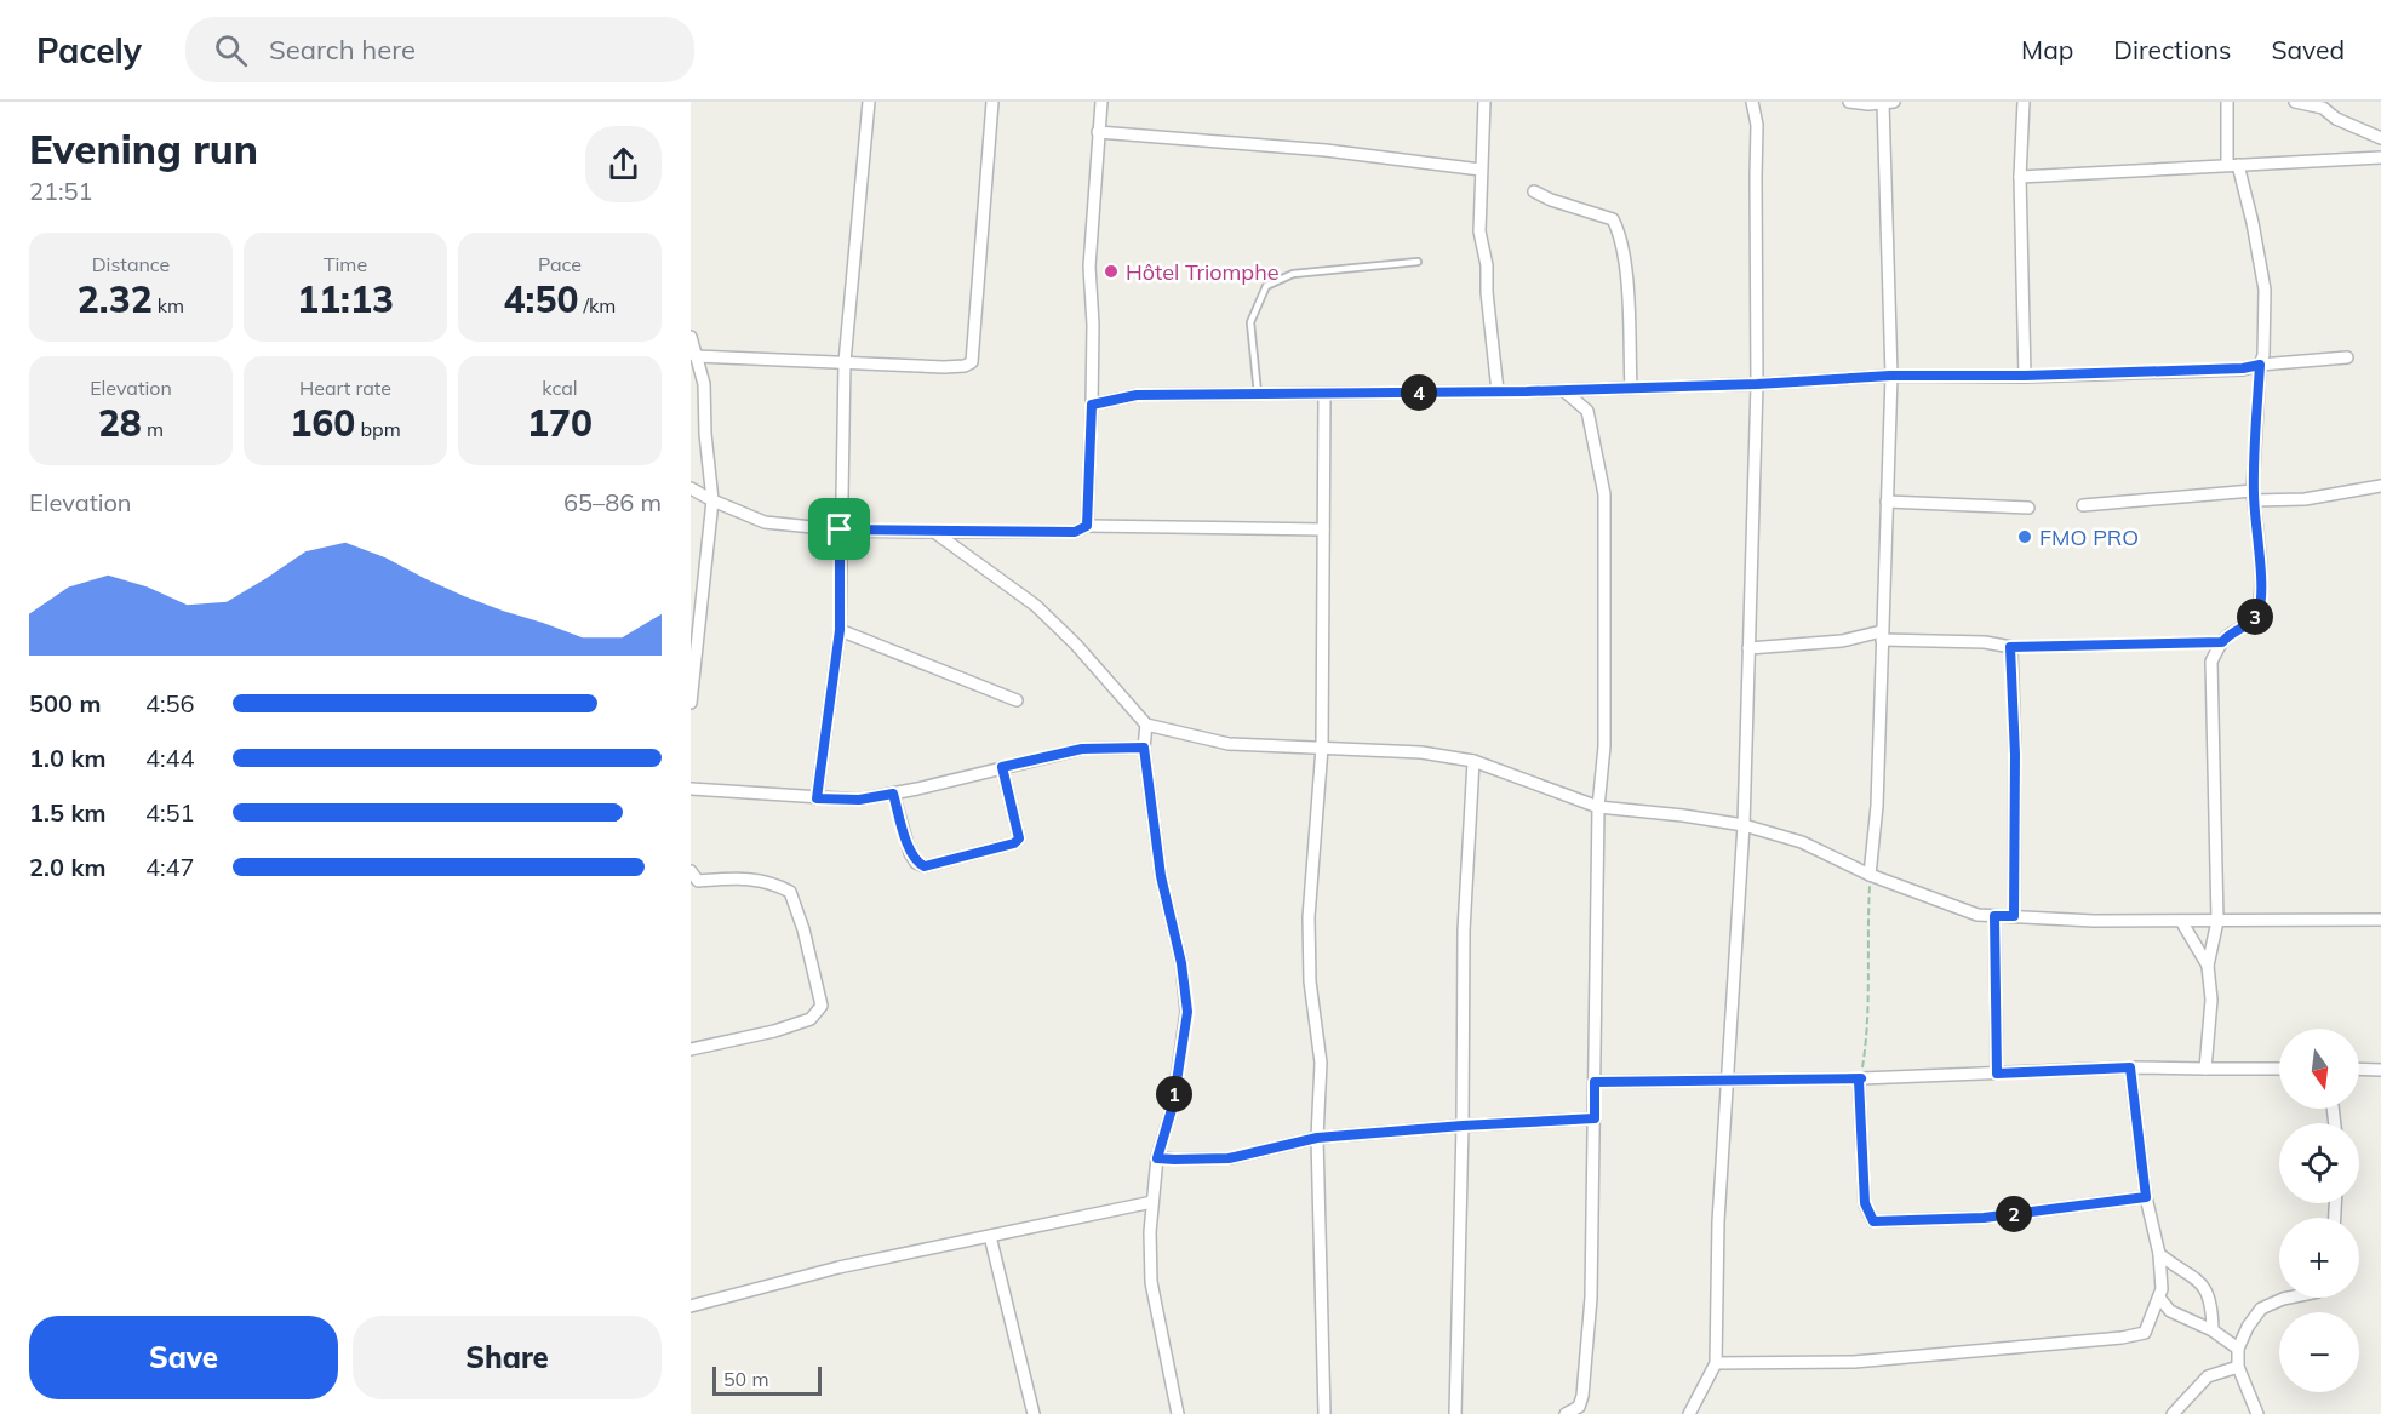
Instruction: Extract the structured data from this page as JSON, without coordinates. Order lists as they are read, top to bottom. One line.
{"places":["Hôtel Triomphe","FMO PRO"],"scale_bar":"50 m","north":"bottom","page":{"header":"Pacely","search":"Search here","nav":["Map","Directions","Saved"],"heading":["Evening run","21:51"],"stats":[["Distance","2.32 km"],["Time","11:13"],["Pace","4:50 /km"],["Elevation","28 m"],["Heart rate","160 bpm"],["kcal","170"]],"pins":["4","3","1","2"],"chart":["Elevation","65–86 m"],"list":[{"name":"500 m","note":"4:56"},{"name":"1.0 km","note":"4:44"},{"name":"1.5 km","note":"4:51"},{"name":"2.0 km","note":"4:47"}],"map_buttons":["+","−"],"buttons":["Save","Share"],"scale":"50 m"}}
